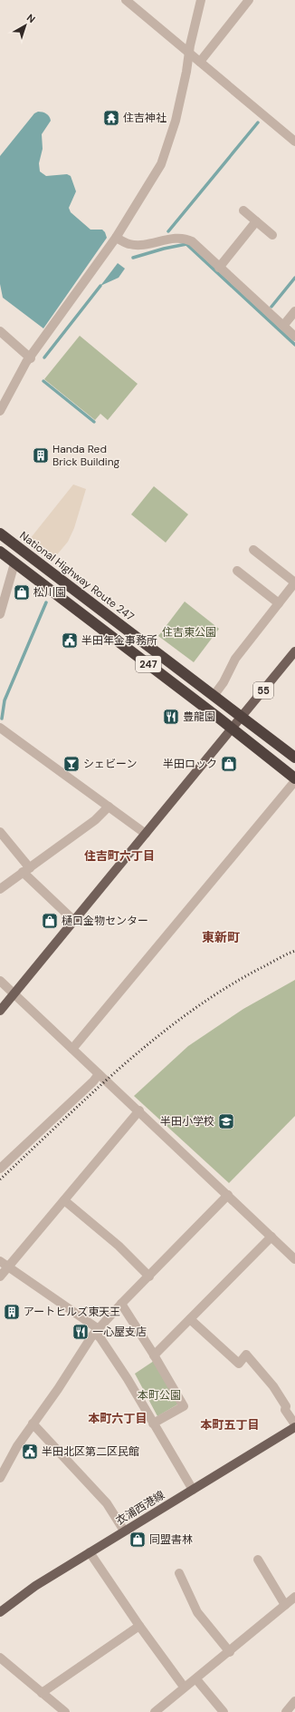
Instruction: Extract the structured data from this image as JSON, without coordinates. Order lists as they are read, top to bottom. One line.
{"streets":{"highway":["National Highway Route 247","247"],"main road":["55","衣浦西港線"]},"crossings":[["National Highway Route 247","55"],["247","55"]],"districts":["住吉町六丁目","東新町","本町六丁目","本町五丁目"],"parks":["住吉東公園","本町公園"],"places":{"temple":["住吉神社"],"building":["Handa Red Brick Building","アートヒルズ東天王"],"shop":["松川園","半田ロック","樋口金物センター","同盟書林"],"public building":["半田年金事務所","半田北区第二区民館"],"restaurant":["豊龍園","一心屋支店"],"bar":["シェビーン"],"school or university":["半田小学校"]},"north":"top right"}
